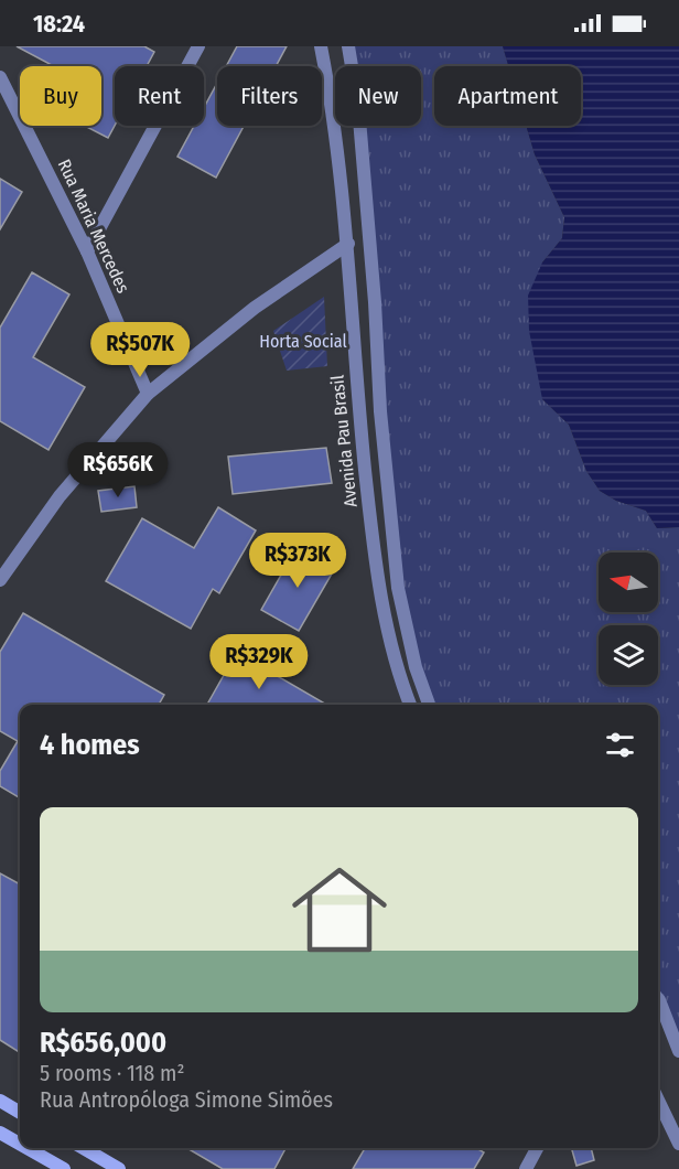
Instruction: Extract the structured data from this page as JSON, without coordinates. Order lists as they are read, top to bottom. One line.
{"streets":{"street":["Rua Maria Mercedes","Avenida Pau Brasil"]},"parks":["Horta Social"],"north":"left","page":{"status":"18:24","chip":["Buy","Rent","Filters","New","Apartment"],"price":["R$507K","R$656K","R$373K","R$329K"],"heading":"4 homes","list":[{"name":"R$656,000","note":"5 rooms · 118 m² · Rua Antropóloga Simone Simões"}]}}
